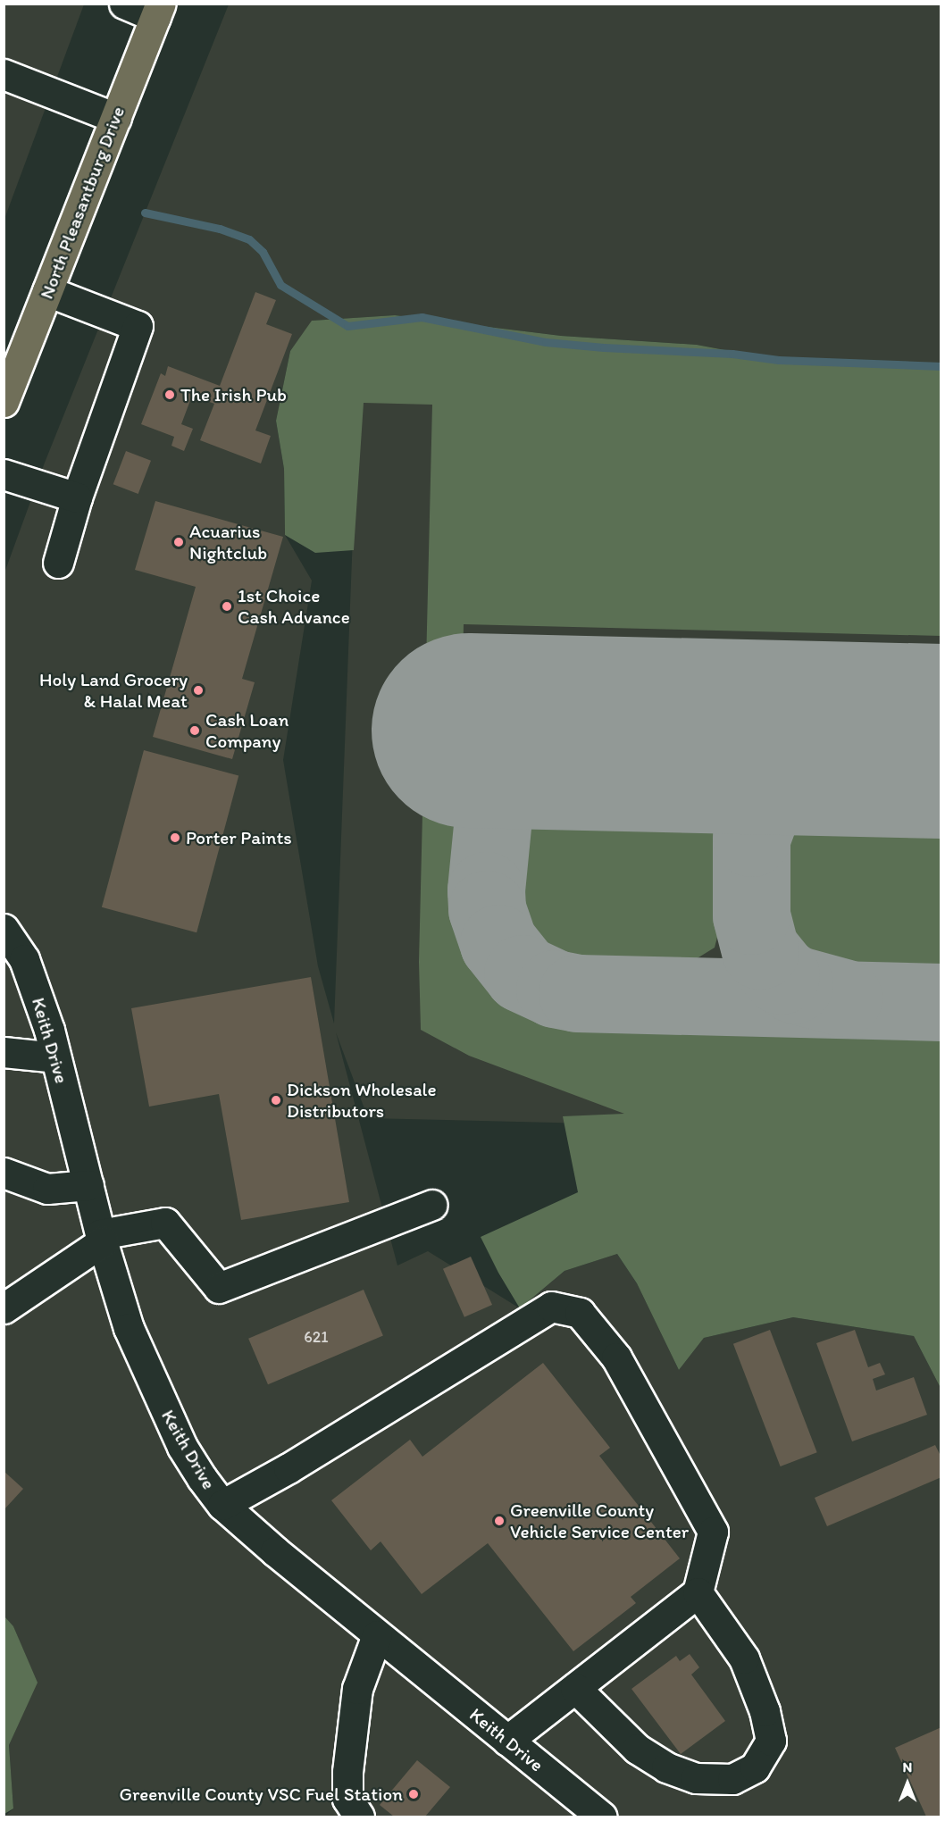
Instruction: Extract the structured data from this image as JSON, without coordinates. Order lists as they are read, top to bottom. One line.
{"streets":{"main road":["North Pleasantburg Drive"],"street":["Keith Drive"]},"places":["The Irish Pub","Acuarius Nightclub","1st Choice Cash Advance","Holy Land Grocery & Halal Meat","Cash Loan Company","Porter Paints","Dickson Wholesale Distributors","Greenville County Vehicle Service Center","Greenville County VSC Fuel Station"],"house_numbers":["621"],"north":"top"}
